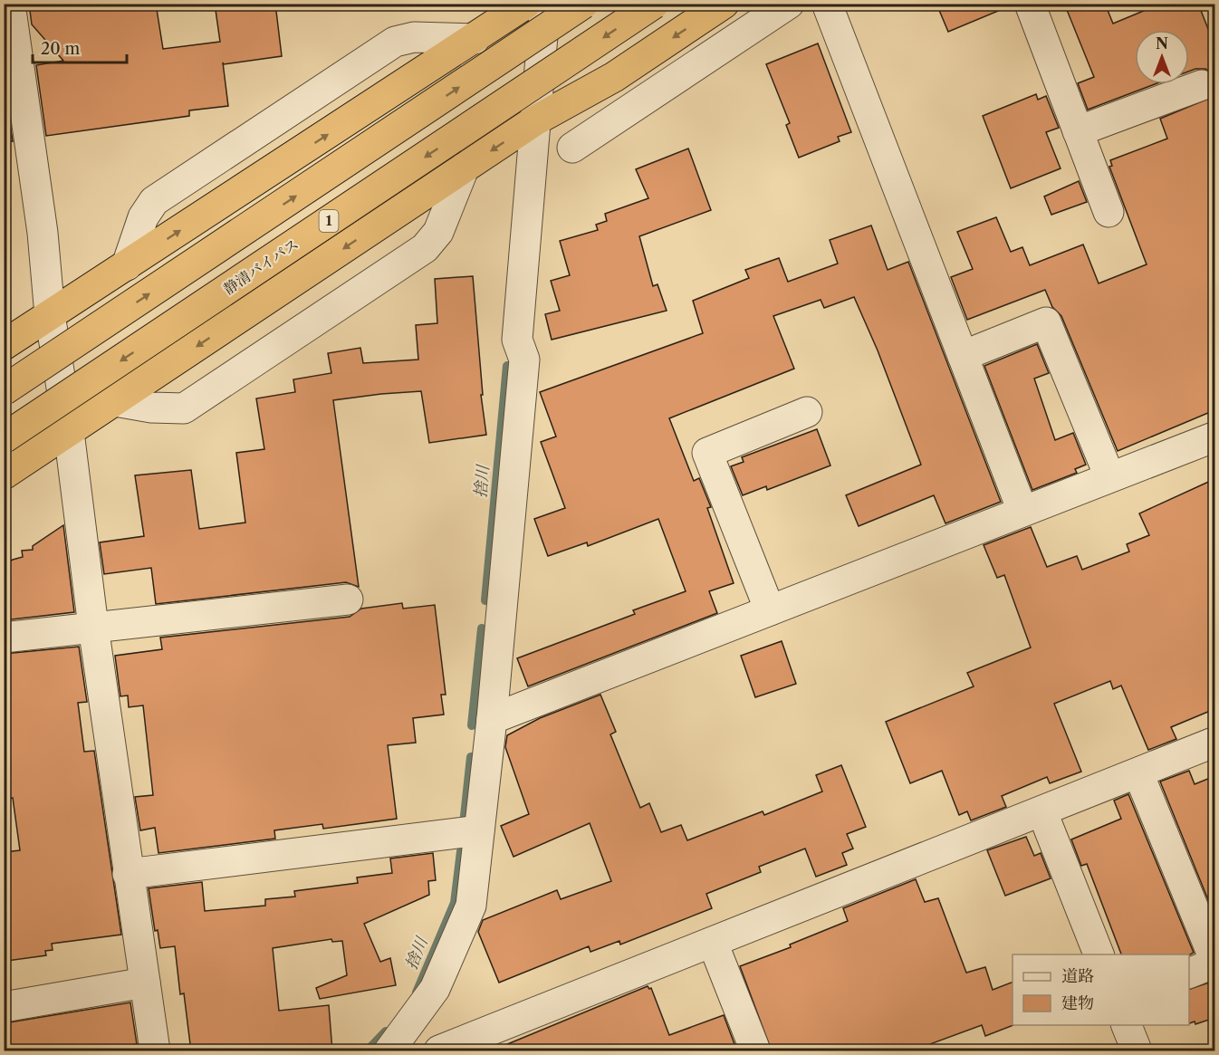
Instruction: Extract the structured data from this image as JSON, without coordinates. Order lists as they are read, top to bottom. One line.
{"streets":{"highway":["1","静清バイパス"]},"water":["捨川"],"legend":["道路","建物"],"scale_bar":"20 m","north":"top"}
